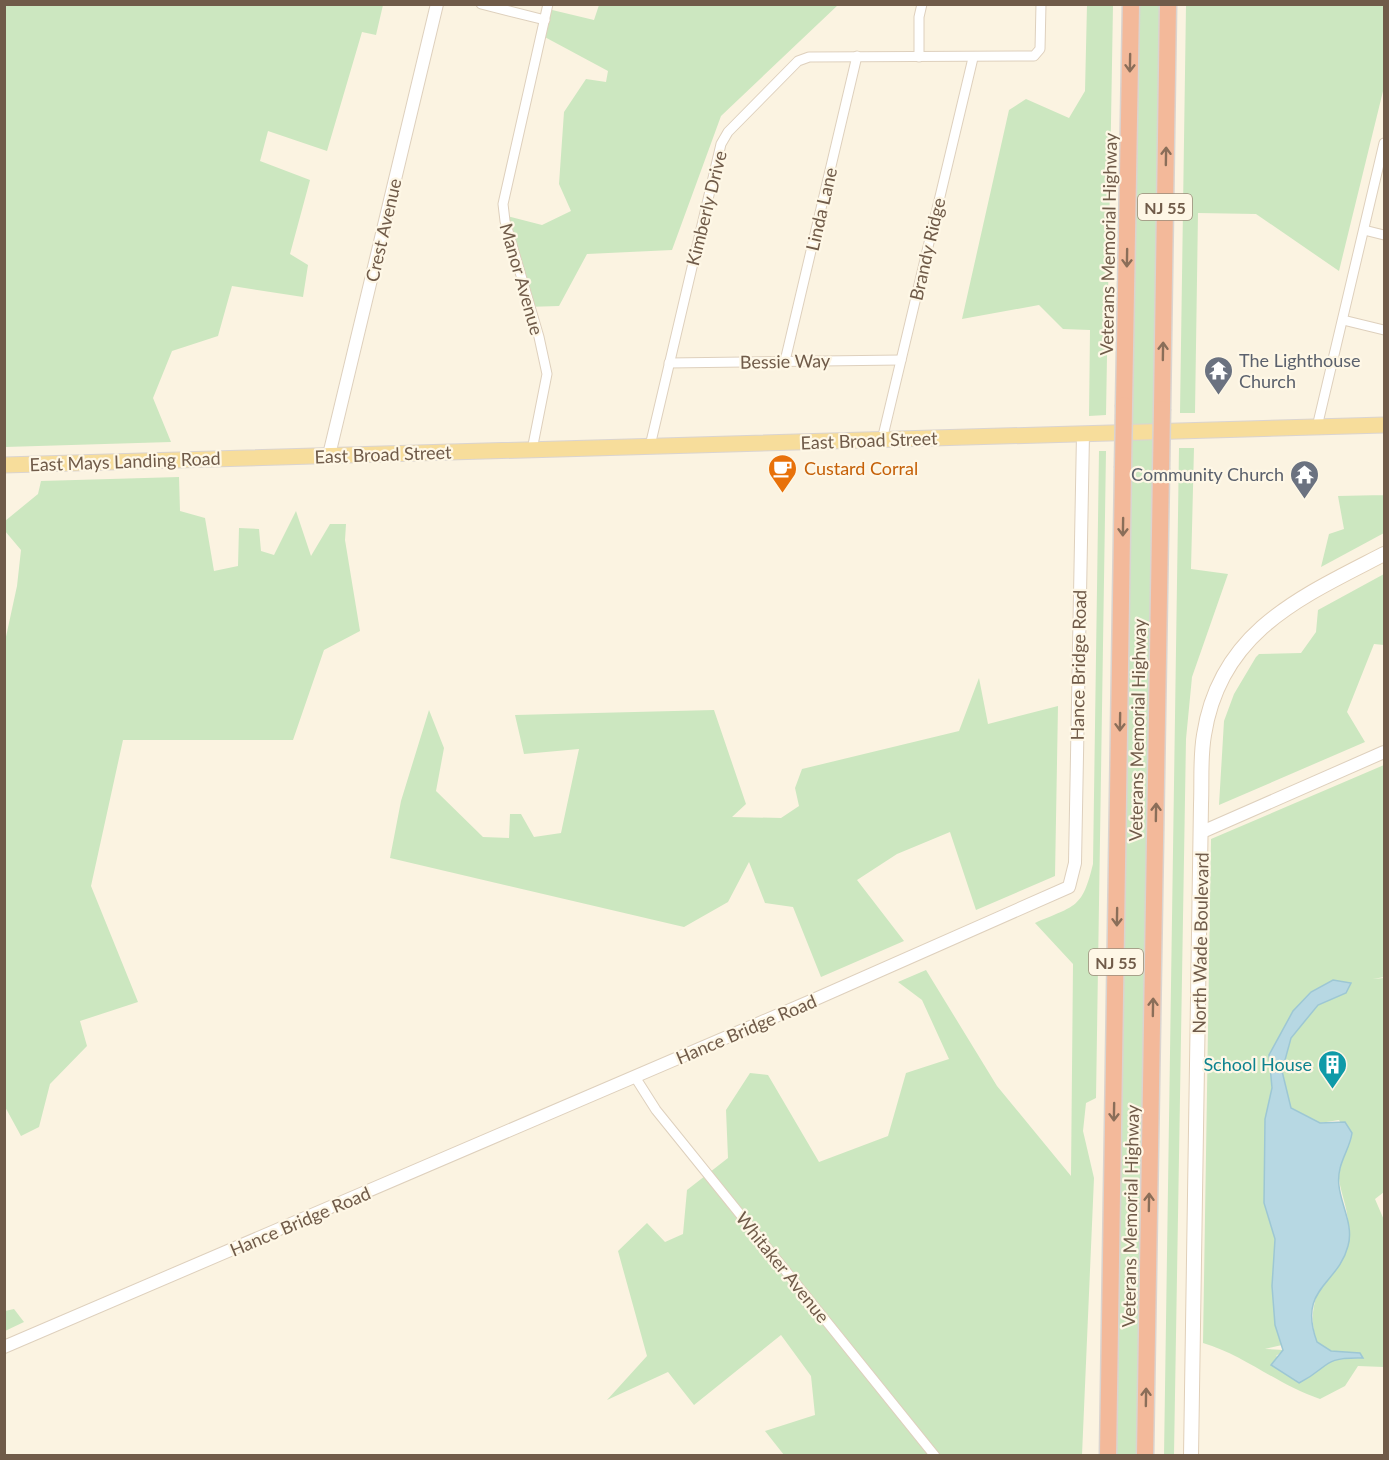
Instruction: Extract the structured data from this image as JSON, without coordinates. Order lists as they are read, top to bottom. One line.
{"streets":{"highway":["NJ 55","Veterans Memorial Highway"],"main road":["East Broad Street","East Mays Landing Road","North Wade Boulevard"],"street":["Kimberly Drive","Linda Lane","Crest Avenue","Brandy Ridge","Manor Avenue","Bessie Way","Hance Bridge Road","Whitaker Avenue"]},"crossings":[["Kimberly Drive","Linda Lane"],["Kimberly Drive","Brandy Ridge"],["Kimberly Drive","Bessie Way"],["Kimberly Drive","East Broad Street"],["Linda Lane","Bessie Way"],["Crest Avenue","East Broad Street"],["Brandy Ridge","Bessie Way"],["Brandy Ridge","East Broad Street"],["Manor Avenue","East Broad Street"],["East Broad Street","East Mays Landing Road"],["East Broad Street","Hance Bridge Road"],["Hance Bridge Road","Whitaker Avenue"]],"places":{"temple":["The Lighthouse Church","Community Church"],"cafe":["Custard Corral"],"building":["School House"]}}
